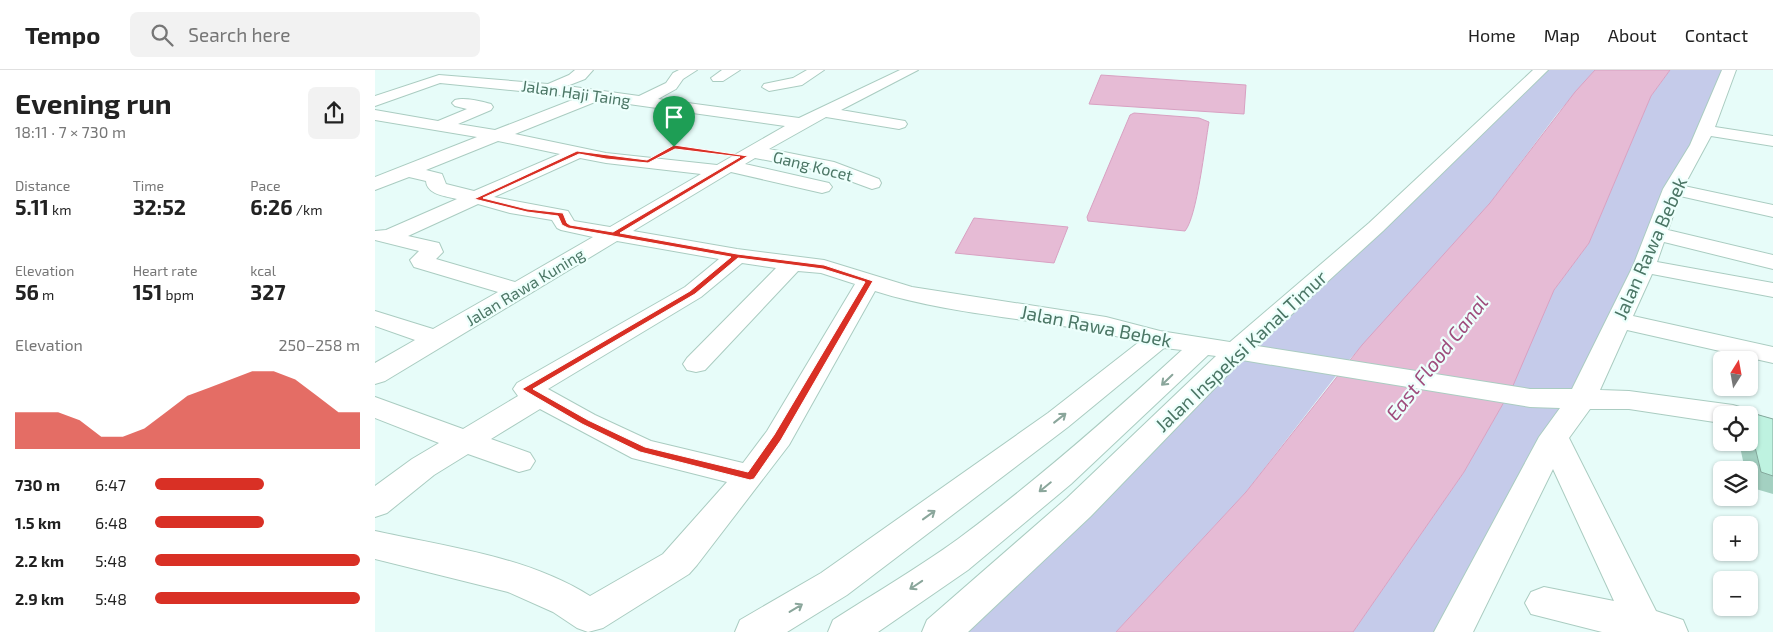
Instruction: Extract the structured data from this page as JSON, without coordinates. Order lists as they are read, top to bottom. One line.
{"streets":{"street":["Jalan Haji Taing","Gang Kocet","Jalan Rawa Bebek","Jalan Rawa Kuning","Jalan Inspeksi Kanal Timur"]},"crossings":[["Jalan Haji Taing","Jalan Rawa Kuning"],["Gang Kocet","Jalan Rawa Kuning"],["Jalan Rawa Bebek","Jalan Rawa Kuning"],["Jalan Rawa Bebek","Jalan Inspeksi Kanal Timur"]],"water":["East Flood Canal"],"north":"top","page":{"header":"Tempo","search":"Search here","nav":["Home","Map","About","Contact"],"heading":["Evening run","18:11 · 7 × 730 m"],"stats":[["Distance","5.11 km"],["Time","32:52"],["Pace","6:26 /km"],["Elevation","56 m"],["Heart rate","151 bpm"],["kcal","327"]],"chart":["Elevation","250–258 m"],"map_buttons":["+","−"],"list":[{"name":"730 m","note":"6:47"},{"name":"1.5 km","note":"6:48"},{"name":"2.2 km","note":"5:48"},{"name":"2.9 km","note":"5:48"}]}}
